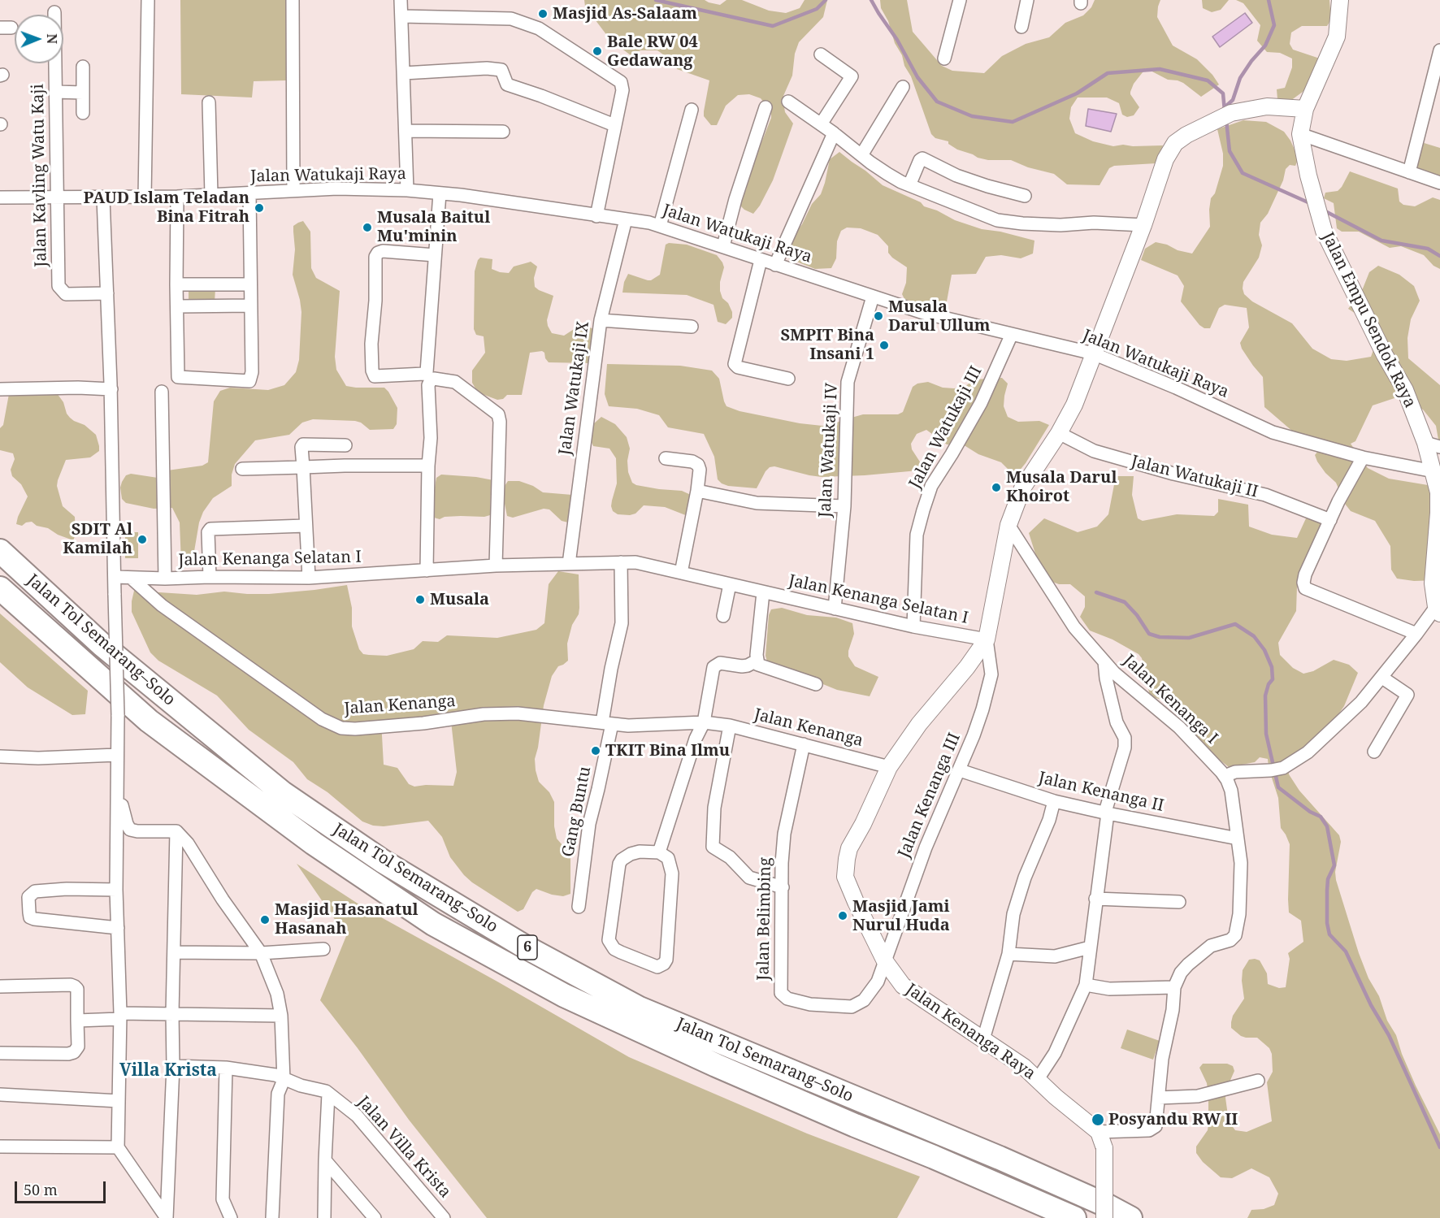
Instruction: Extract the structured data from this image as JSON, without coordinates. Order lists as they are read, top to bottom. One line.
{"streets":{"highway":["Jalan Tol Semarang–Solo","6"],"street":["Jalan Kavling Watu Kaji","Jalan Watukaji Raya","Jalan Empu Sendok Raya","Jalan Watukaji IX","Jalan Watukaji III","Jalan Watukaji IV","Jalan Watukaji II","Jalan Kenanga Selatan I","Jalan Kenanga I","Jalan Kenanga","Jalan Kenanga II","Jalan Kenanga III","Gang Buntu","Jalan Belimbing","Jalan Kenanga Raya","Jalan Villa Krista"]},"crossings":[["Jalan Kavling Watu Kaji","Jalan Watukaji Raya"],["Jalan Watukaji Raya","Jalan Empu Sendok Raya"],["Jalan Watukaji Raya","Jalan Watukaji IX"],["Jalan Watukaji Raya","Jalan Watukaji III"],["Jalan Watukaji Raya","Jalan Watukaji IV"],["Jalan Watukaji IX","Jalan Kenanga Selatan I"],["Jalan Watukaji III","Jalan Kenanga Selatan I"],["Jalan Watukaji IV","Jalan Kenanga Selatan I"],["Jalan Kenanga Selatan I","Jalan Kenanga"],["Jalan Kenanga Selatan I","Jalan Kenanga III"],["Jalan Kenanga Selatan I","Jalan Kenanga Raya"],["Jalan Kenanga I","Jalan Kenanga II"],["Jalan Kenanga I","Jalan Kenanga Raya"],["Jalan Kenanga","Gang Buntu"],["Jalan Kenanga","Jalan Belimbing"],["Jalan Kenanga","Jalan Kenanga Raya"],["Jalan Kenanga II","Jalan Kenanga III"],["Jalan Kenanga III","Jalan Belimbing"],["Jalan Kenanga III","Jalan Kenanga Raya"],["Jalan Belimbing","Jalan Kenanga Raya"]],"districts":["Villa Krista"],"places":["Masjid As-Salaam","Bale RW 04 Gedawang","PAUD Islam Teladan Bina Fitrah","Musala Baitul Mu'minin","Musala Darul Ullum","SMPIT Bina Insani 1","Musala Darul Khoirot","SDIT Al Kamilah","Musala","TKIT Bina Ilmu","Masjid Jami Nurul Huda","Masjid Hasanatul Hasanah","Posyandu RW II"],"scale_bar":"50 m","north":"right"}
